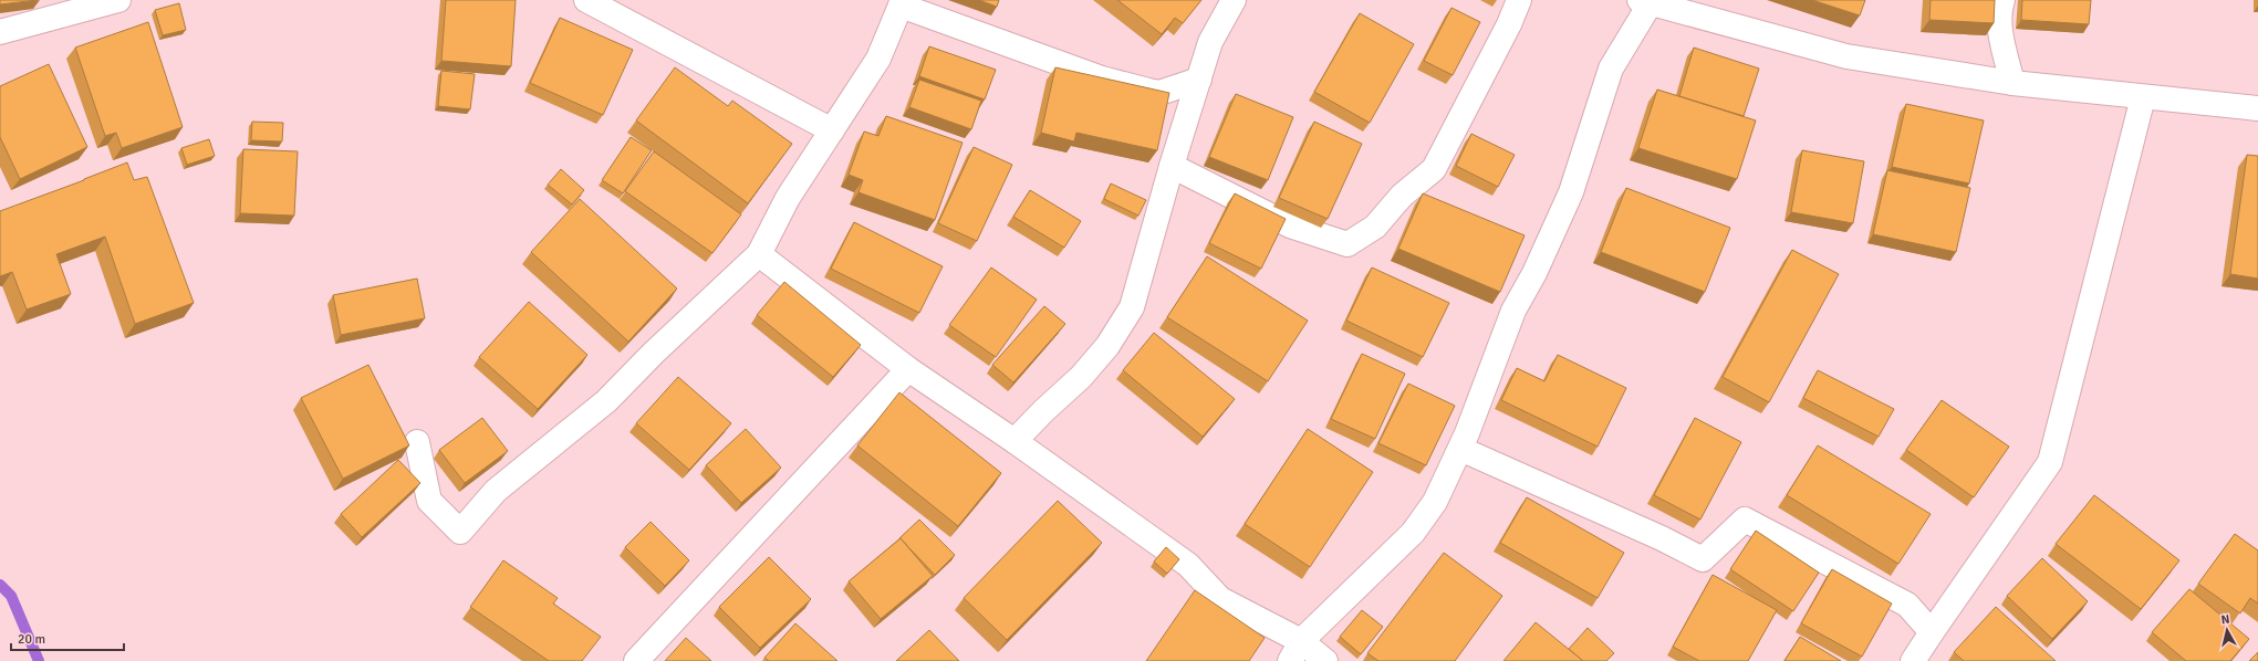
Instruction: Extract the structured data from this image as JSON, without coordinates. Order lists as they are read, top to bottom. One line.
{"scale_bar":"20 m","north":"top"}
